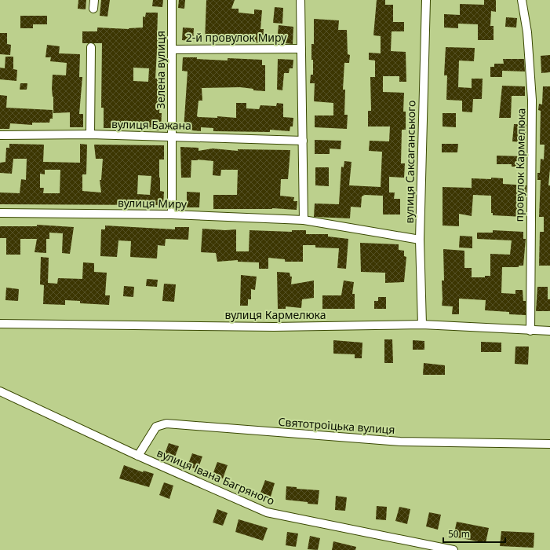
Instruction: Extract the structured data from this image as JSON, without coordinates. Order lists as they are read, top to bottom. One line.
{"streets":{"street":["2-й провулок Миру","Зелена вулиця","вулиця Бажана","вулиця Саксаганського","провулок Кармелюка","вулиця Миру","вулиця Кармелюка","Святотроїцька вулиця","вулиця Івана Багряного"]},"crossings":[["2-й провулок Миру","Зелена вулиця"],["Зелена вулиця","вулиця Бажана"],["Зелена вулиця","вулиця Миру"],["вулиця Саксаганського","вулиця Миру"],["вулиця Саксаганського","вулиця Кармелюка"],["провулок Кармелюка","вулиця Кармелюка"],["Святотроїцька вулиця","вулиця Івана Багряного"]],"scale_bar":"50 m"}
